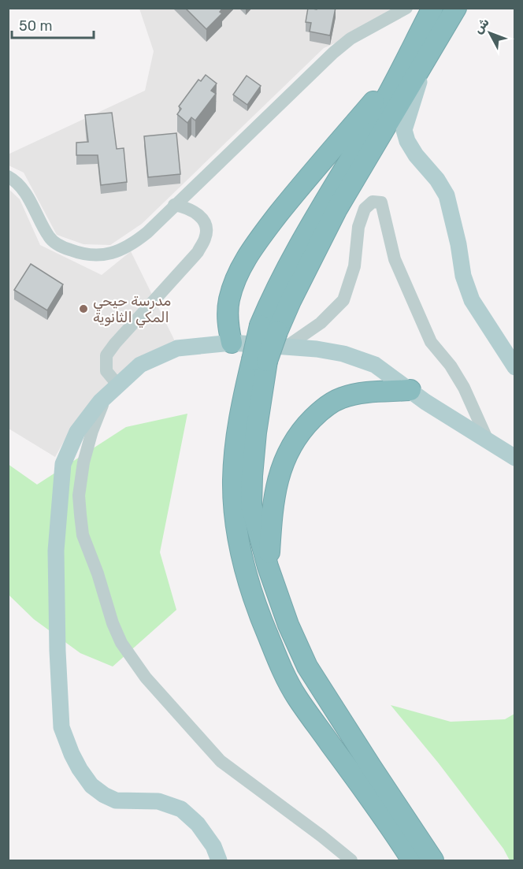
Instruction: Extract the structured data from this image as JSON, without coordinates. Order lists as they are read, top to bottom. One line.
{"places":["مدرسة حيحي المكي الثانوية"],"scale_bar":"50 m","north":"top left"}
